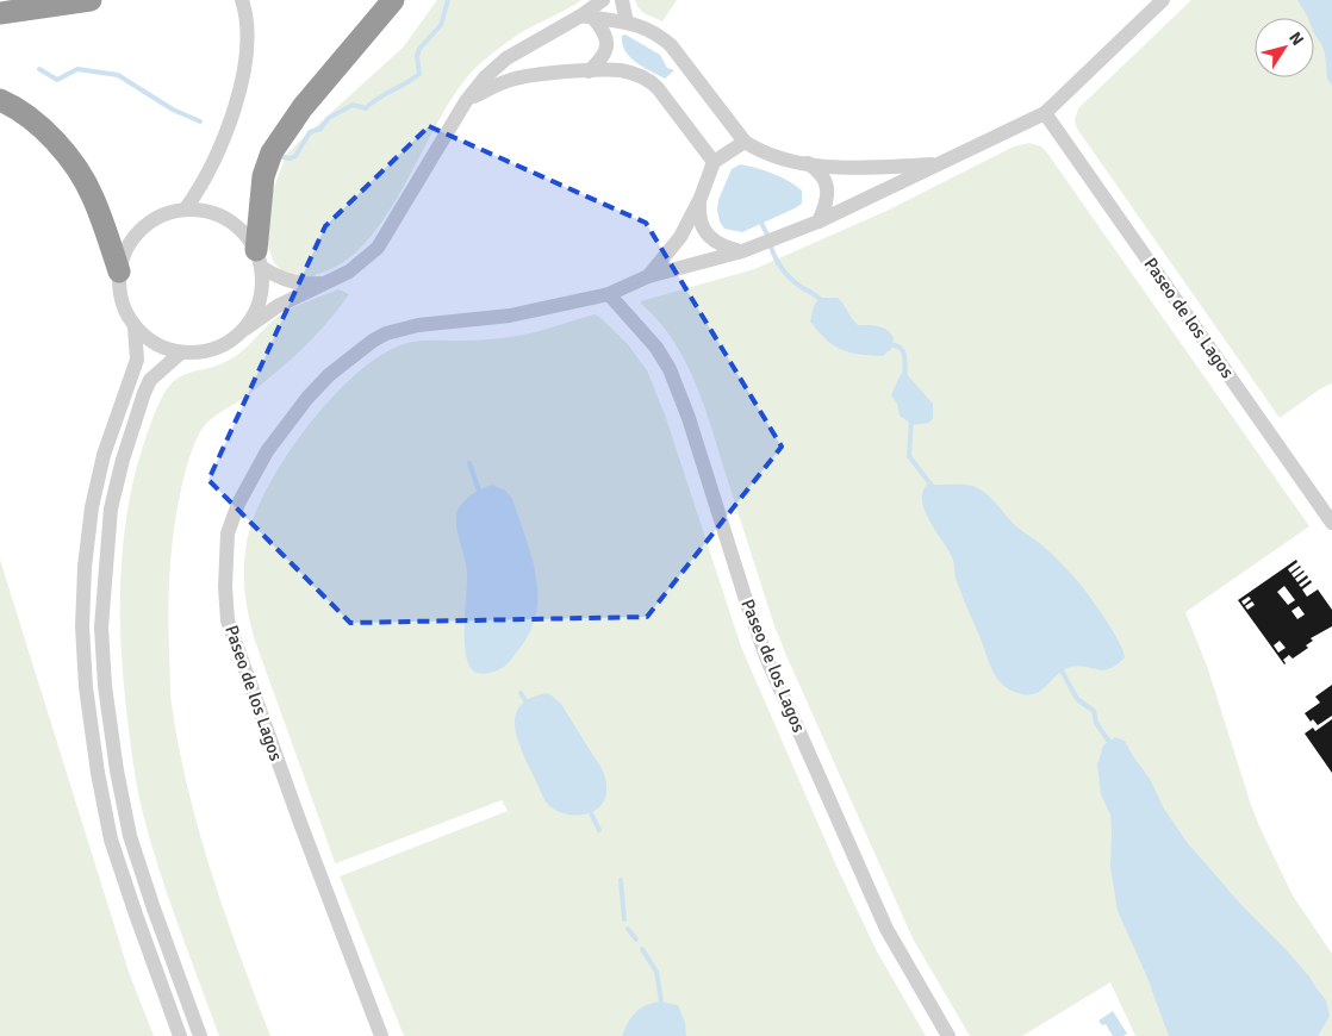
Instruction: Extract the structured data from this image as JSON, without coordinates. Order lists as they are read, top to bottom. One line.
{"streets":{"street":["Paseo de los Lagos"]},"north":"top right"}
